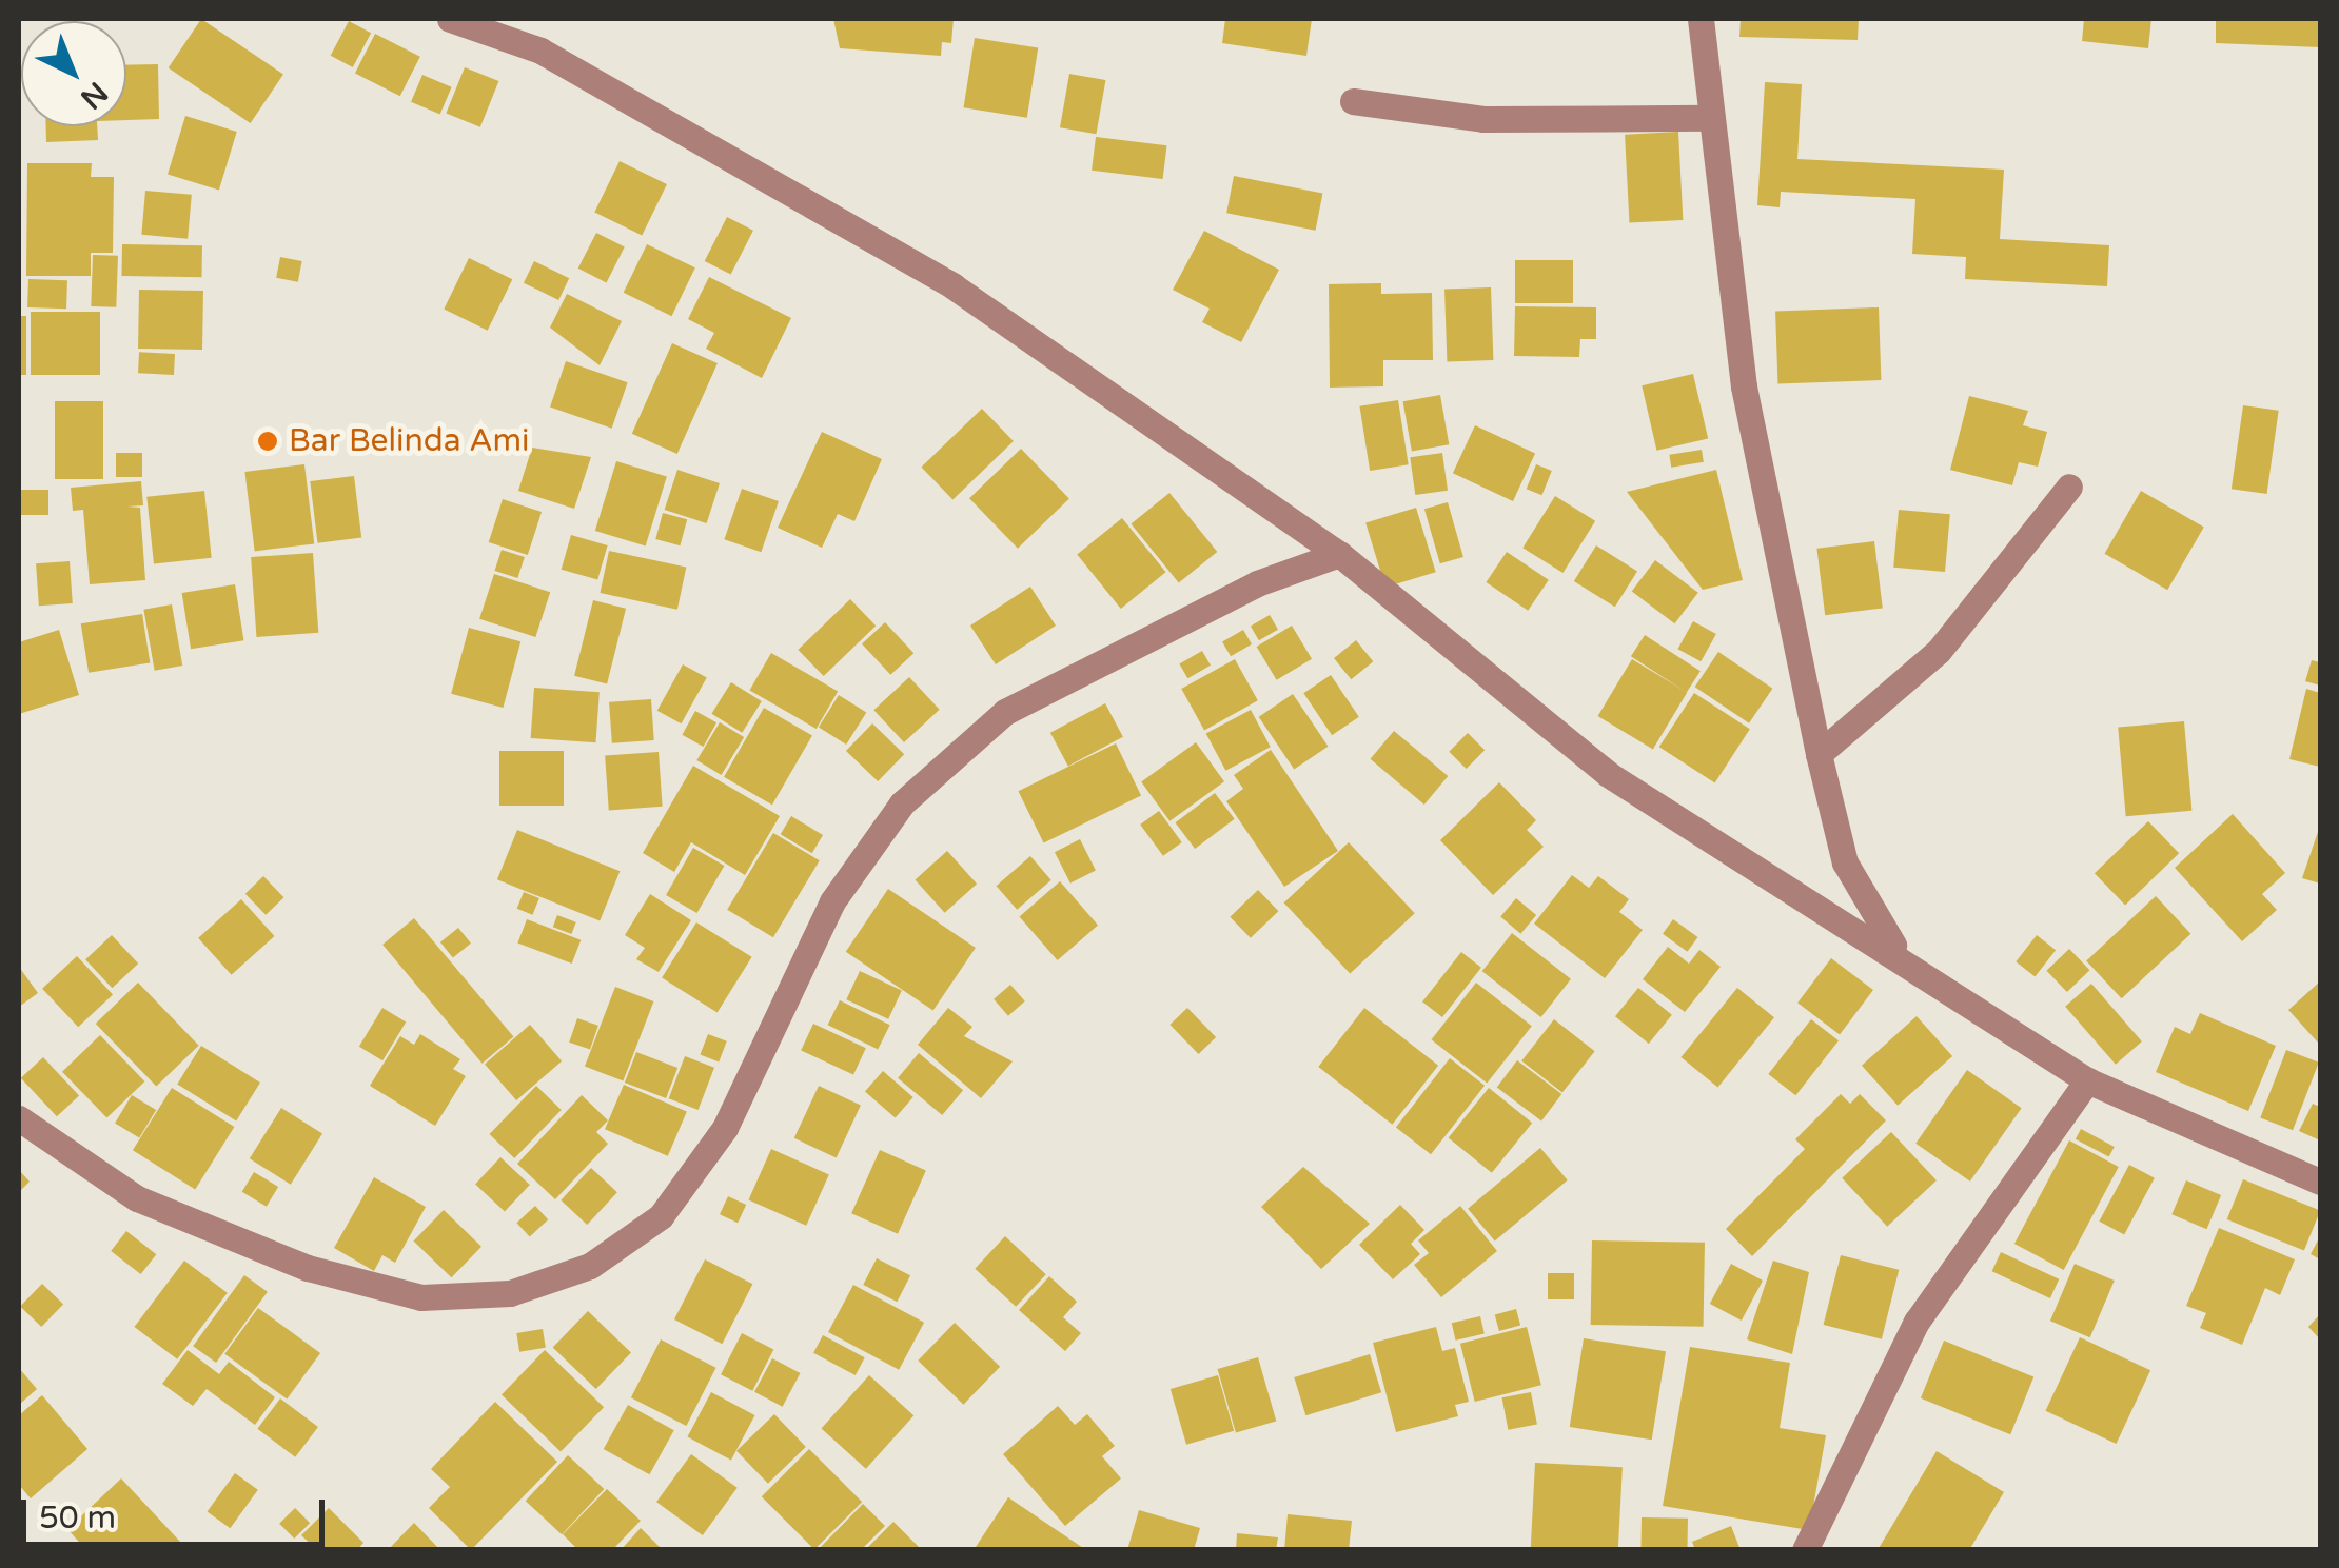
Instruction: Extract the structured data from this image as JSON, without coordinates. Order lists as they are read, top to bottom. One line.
{"places":["Bar Belinda Ami"],"scale_bar":"50 m","north":"bottom right"}
